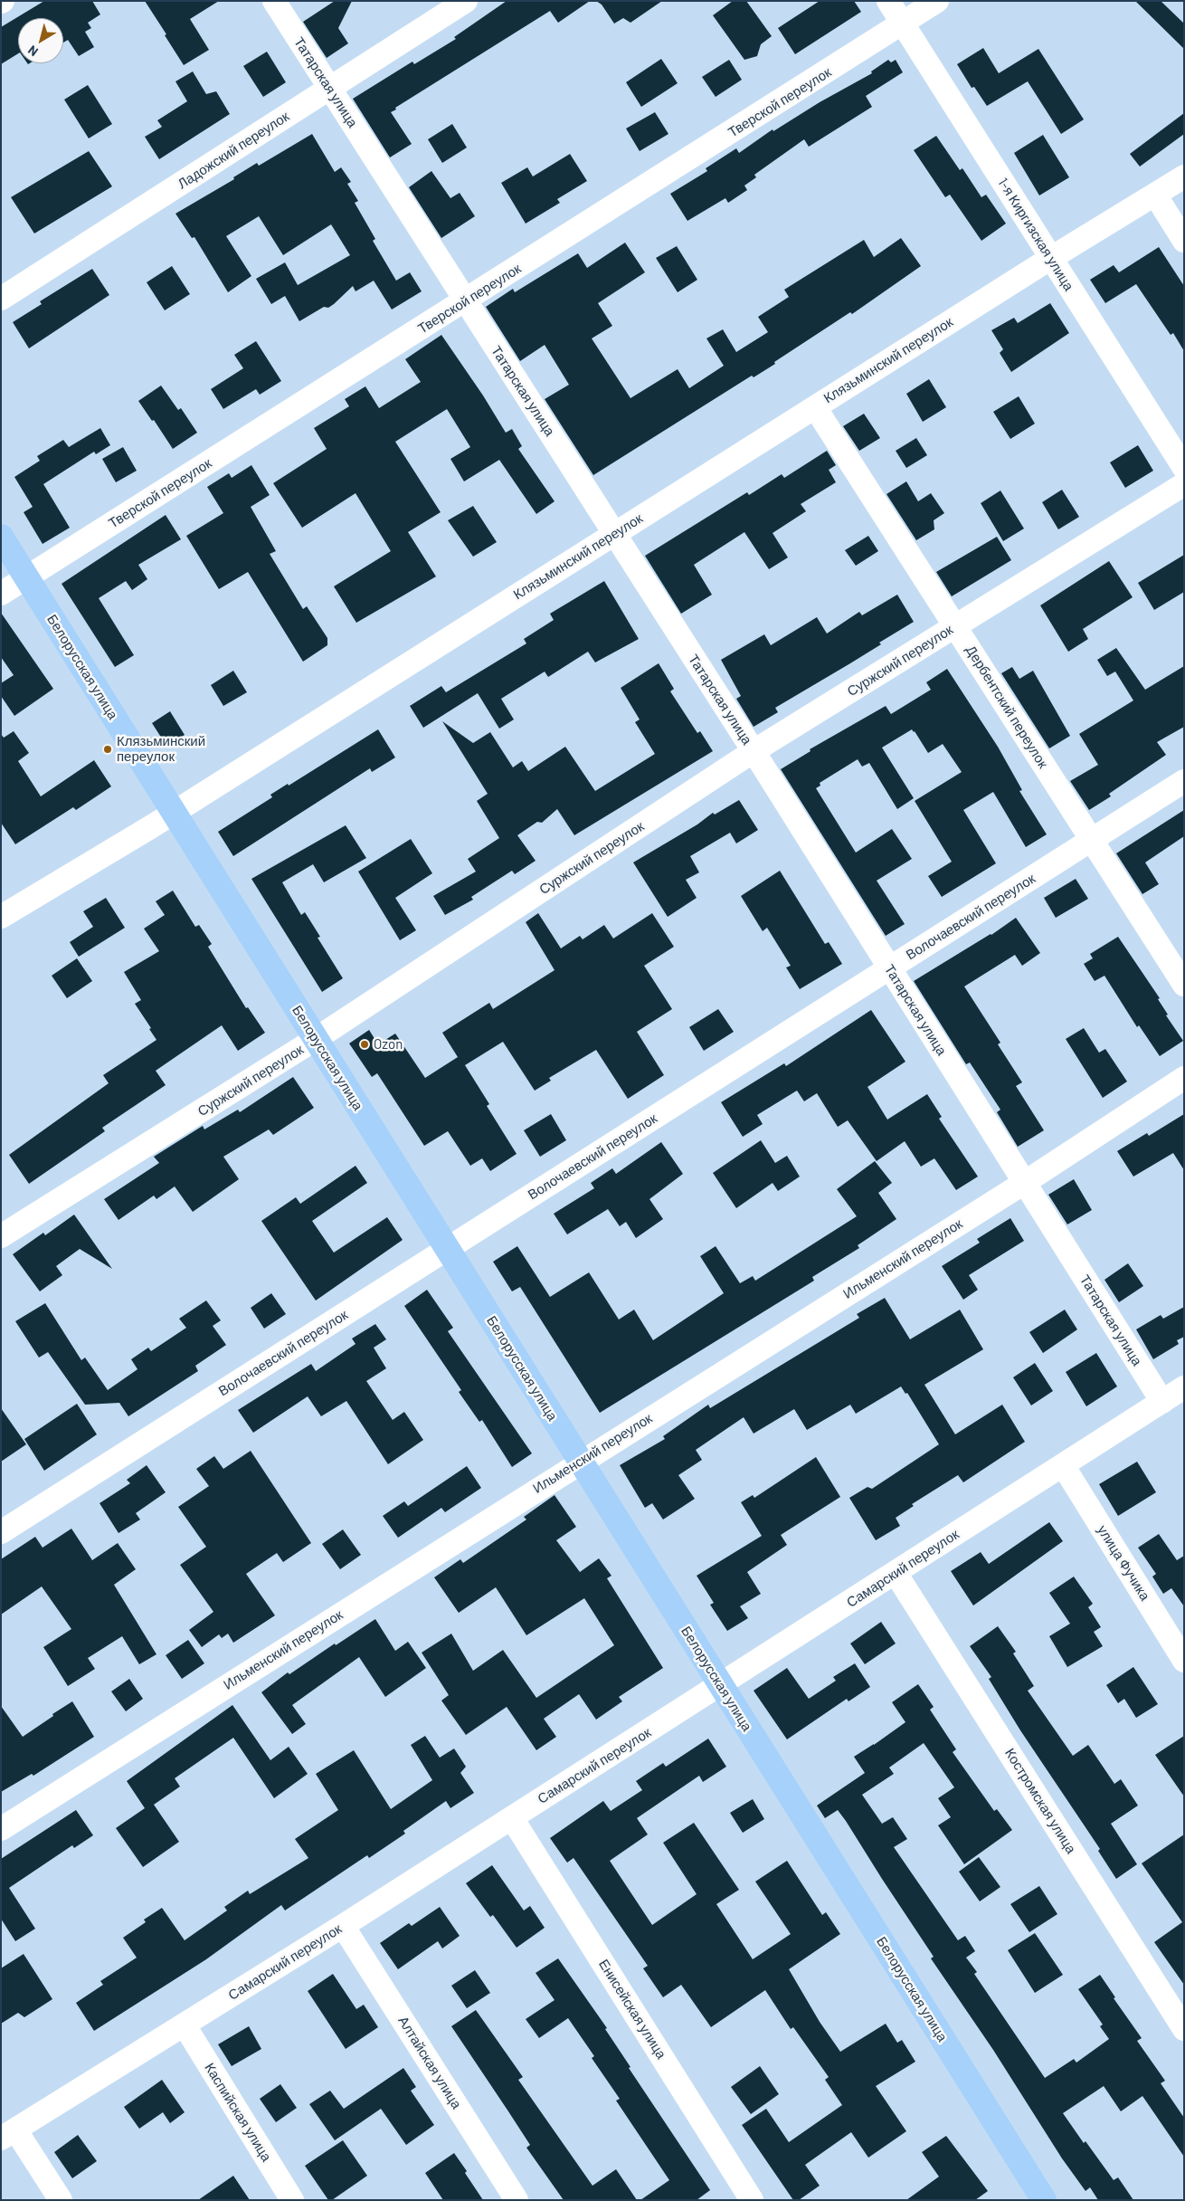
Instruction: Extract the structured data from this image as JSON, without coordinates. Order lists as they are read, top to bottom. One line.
{"streets":{"main road":["Белорусская улица"],"street":["Татарская улица","Тверской переулок","Ладожский переулок","1-я Киргизская улица","Клязьминский переулок","Суржский переулок","Дербентский переулок","Волочаевский переулок","Ильменский переулок","улица Фучика","Самарский переулок","Костромская улица","Енисейская улица","Алтайская улица","Каспийская улица"]},"crossings":[["Татарская улица","Тверской переулок"],["Татарская улица","Ладожский переулок"],["Татарская улица","Клязьминский переулок"],["Татарская улица","Суржский переулок"],["Татарская улица","Волочаевский переулок"],["Татарская улица","Ильменский переулок"],["Татарская улица","Самарский переулок"],["Тверской переулок","1-я Киргизская улица"],["Тверской переулок","Белорусская улица"],["1-я Киргизская улица","Клязьминский переулок"],["Клязьминский переулок","Белорусская улица"],["Клязьминский переулок","Дербентский переулок"],["Суржский переулок","Белорусская улица"],["Суржский переулок","Дербентский переулок"],["Белорусская улица","Волочаевский переулок"],["Белорусская улица","Ильменский переулок"],["Белорусская улица","Самарский переулок"],["Дербентский переулок","Волочаевский переулок"],["улица Фучика","Самарский переулок"],["Самарский переулок","Костромская улица"],["Самарский переулок","Енисейская улица"],["Самарский переулок","Алтайская улица"],["Самарский переулок","Каспийская улица"]],"places":["Клязьминский переулок","Ozon"],"north":"bottom left"}
